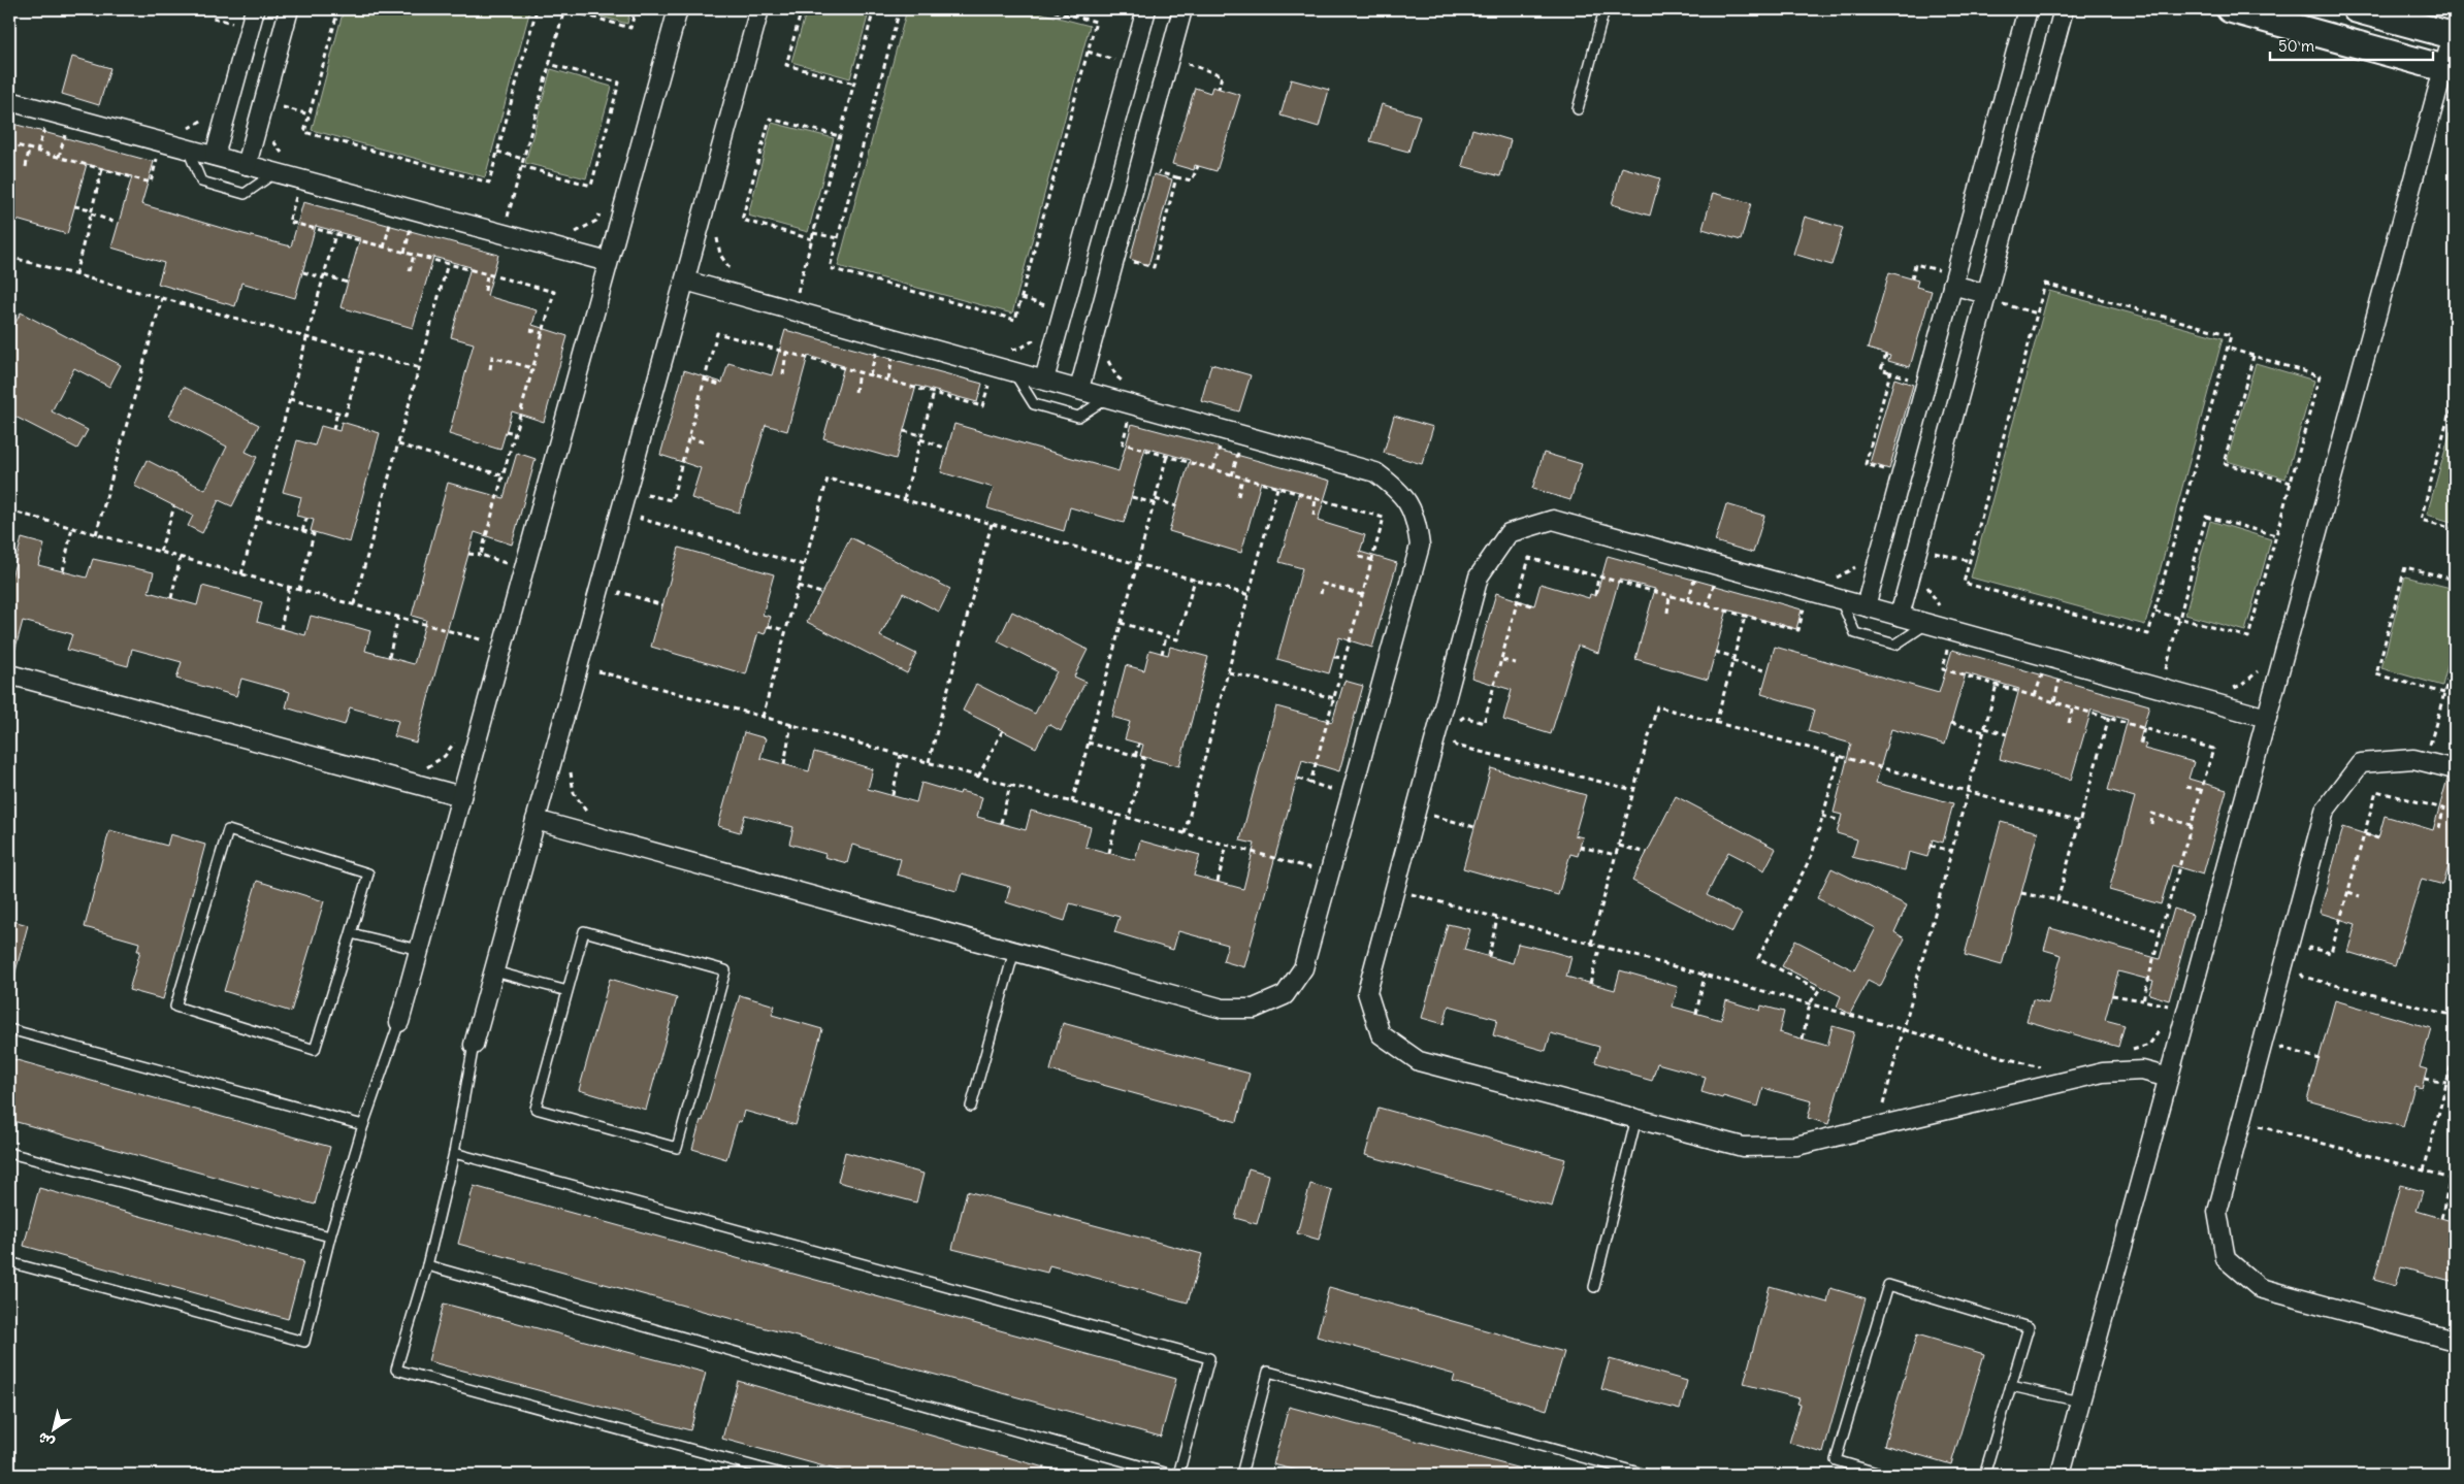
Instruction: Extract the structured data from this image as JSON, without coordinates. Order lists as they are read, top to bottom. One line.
{"scale_bar":"50 m","north":"bottom left"}
